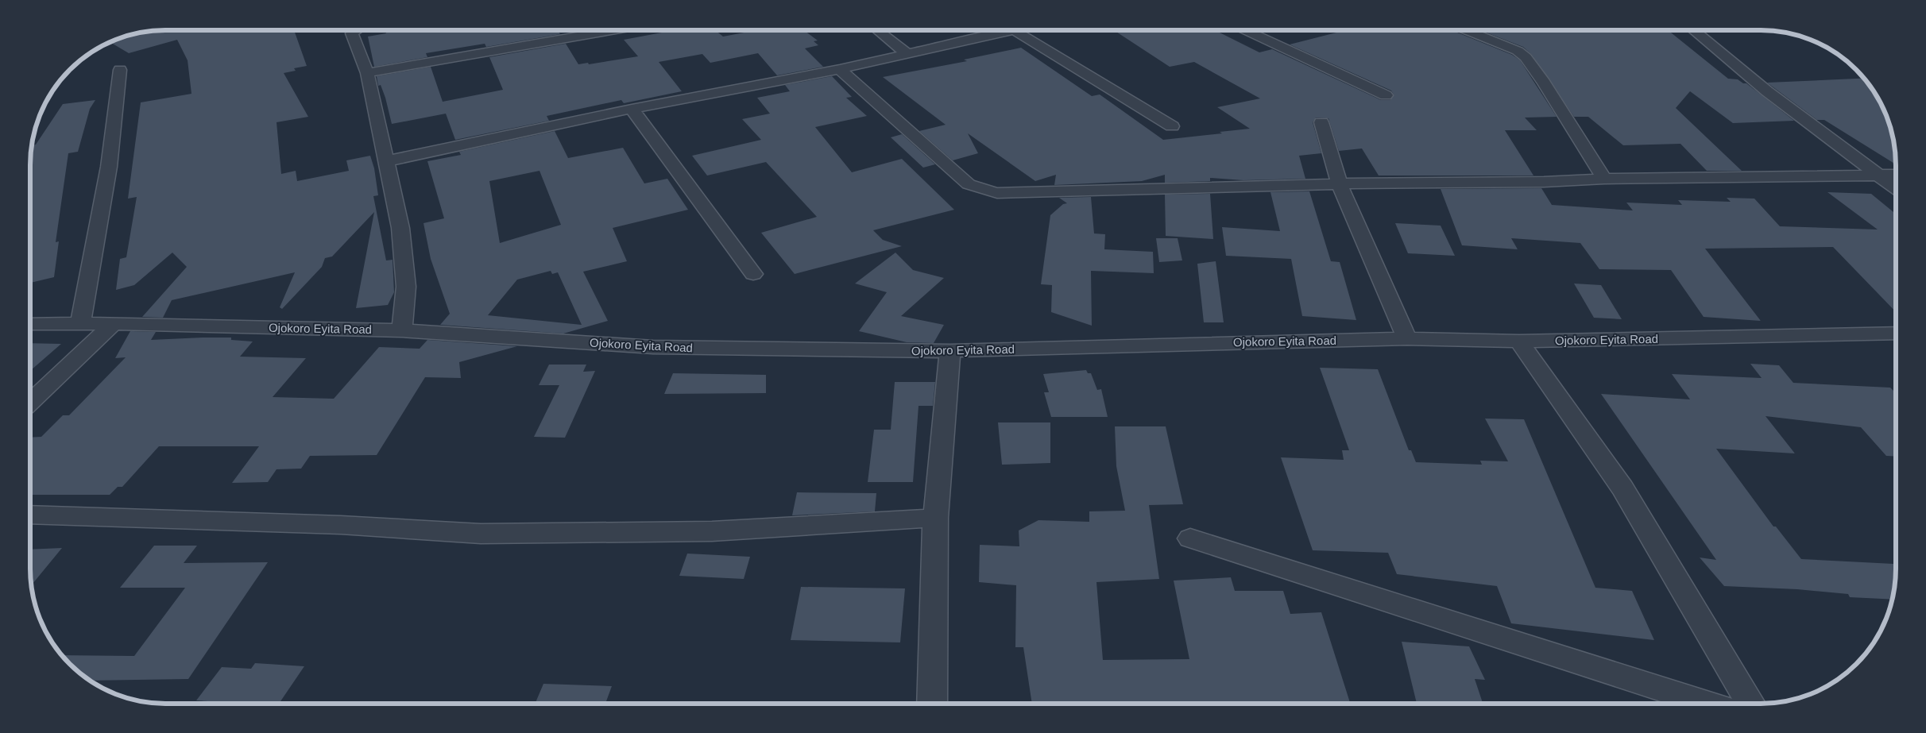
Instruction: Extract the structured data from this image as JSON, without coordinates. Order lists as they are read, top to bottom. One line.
{"streets":{"street":["Ojokoro Eyita Road"]}}
